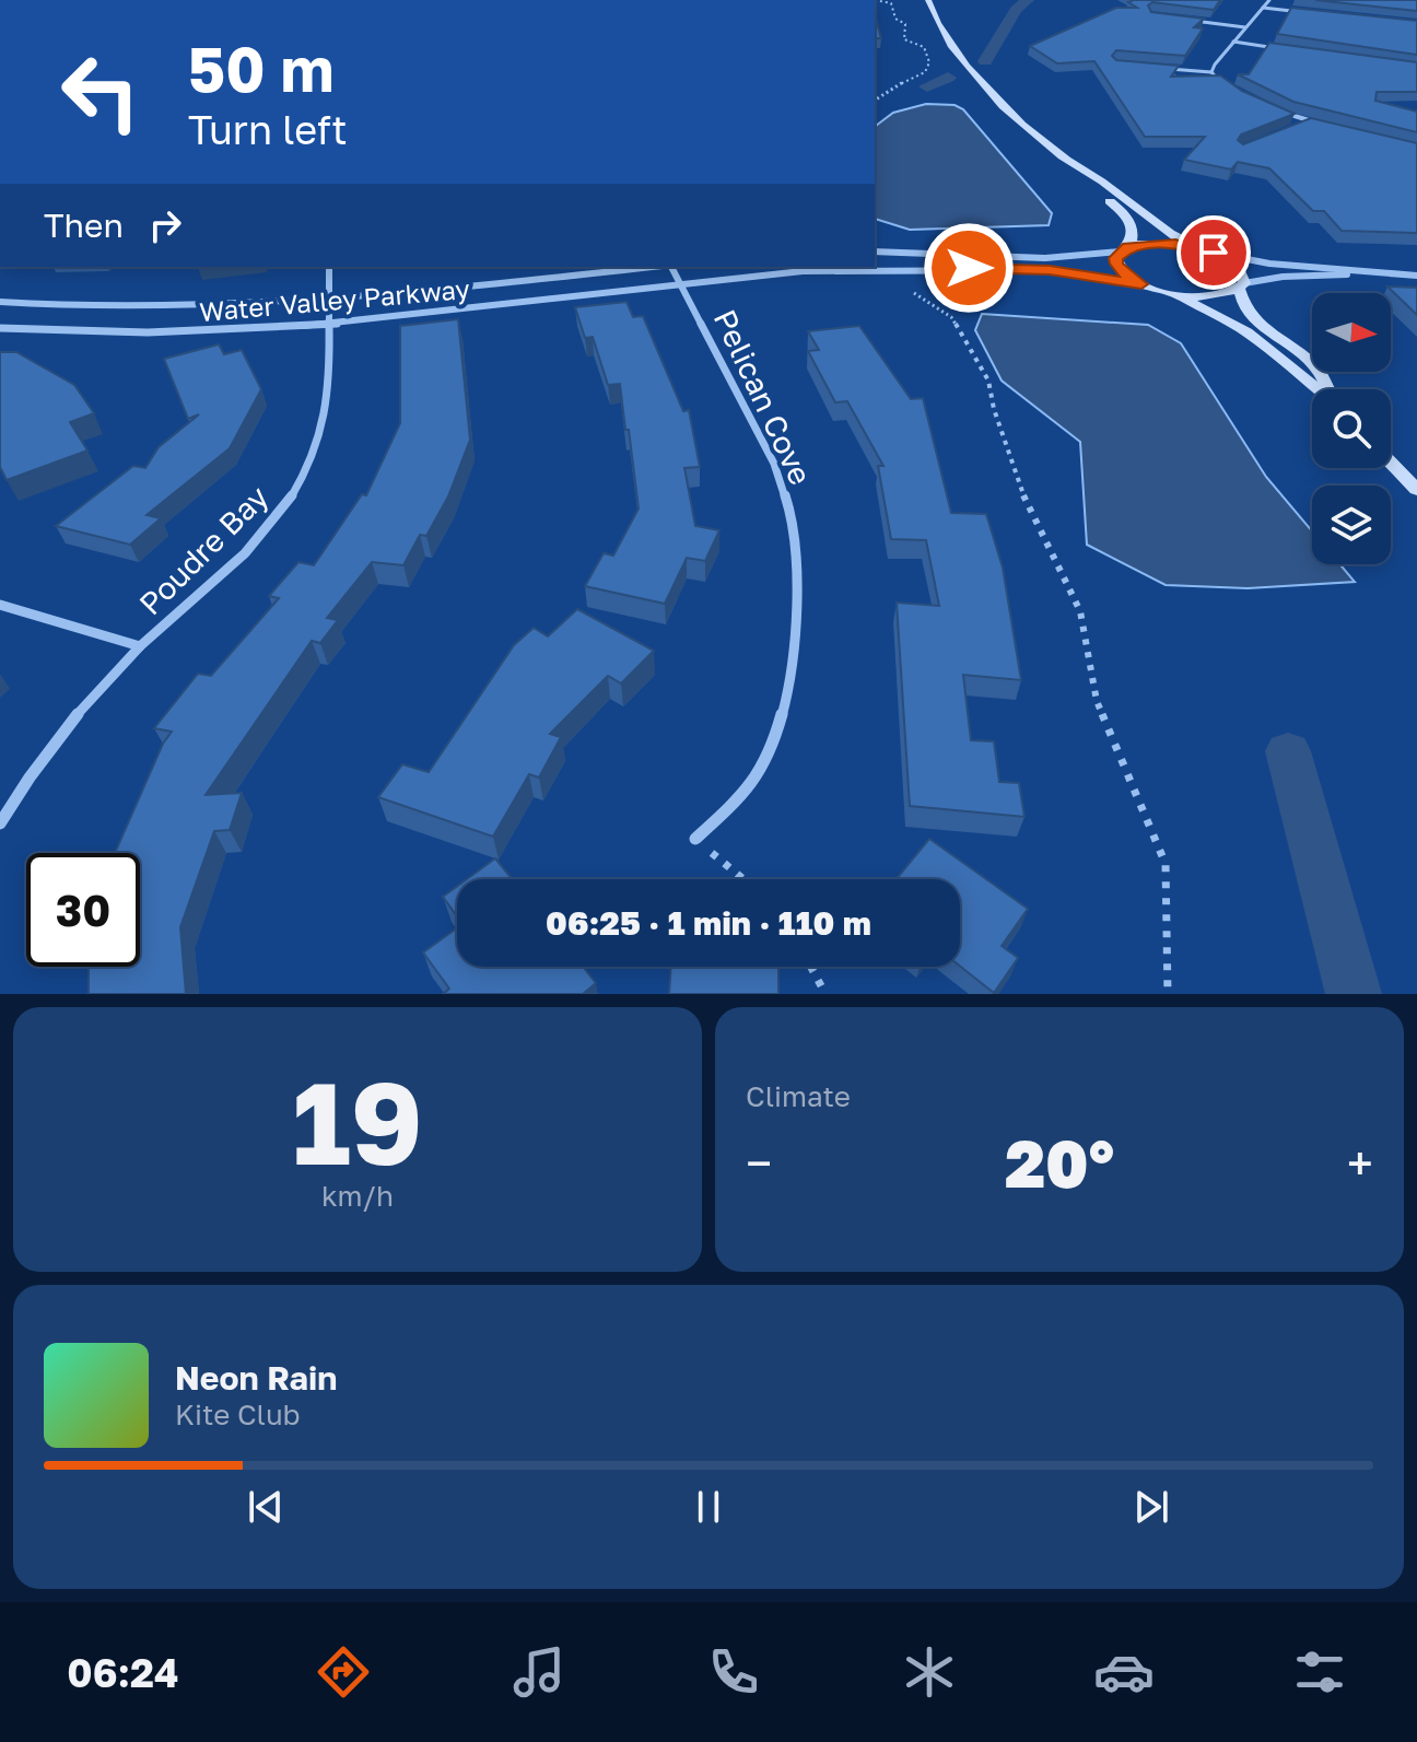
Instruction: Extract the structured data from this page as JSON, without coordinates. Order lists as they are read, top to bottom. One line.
{"streets":{"street":["Water Valley Parkway","Pelican Cove","Poudre Bay"]},"crossings":[["Water Valley Parkway","Pelican Cove"],["Water Valley Parkway","Poudre Bay"]],"north":"right","page":{"turn":["50 m","Turn left"],"then":"Then","limit":"30","trip":"06:25 · 1 min · 110 m","tile":[["19","km/h"],"Climate"],"heat":["−","20°","+"],"song":["Neon Rain","Kite Club"],"tabs":"06:24"}}
